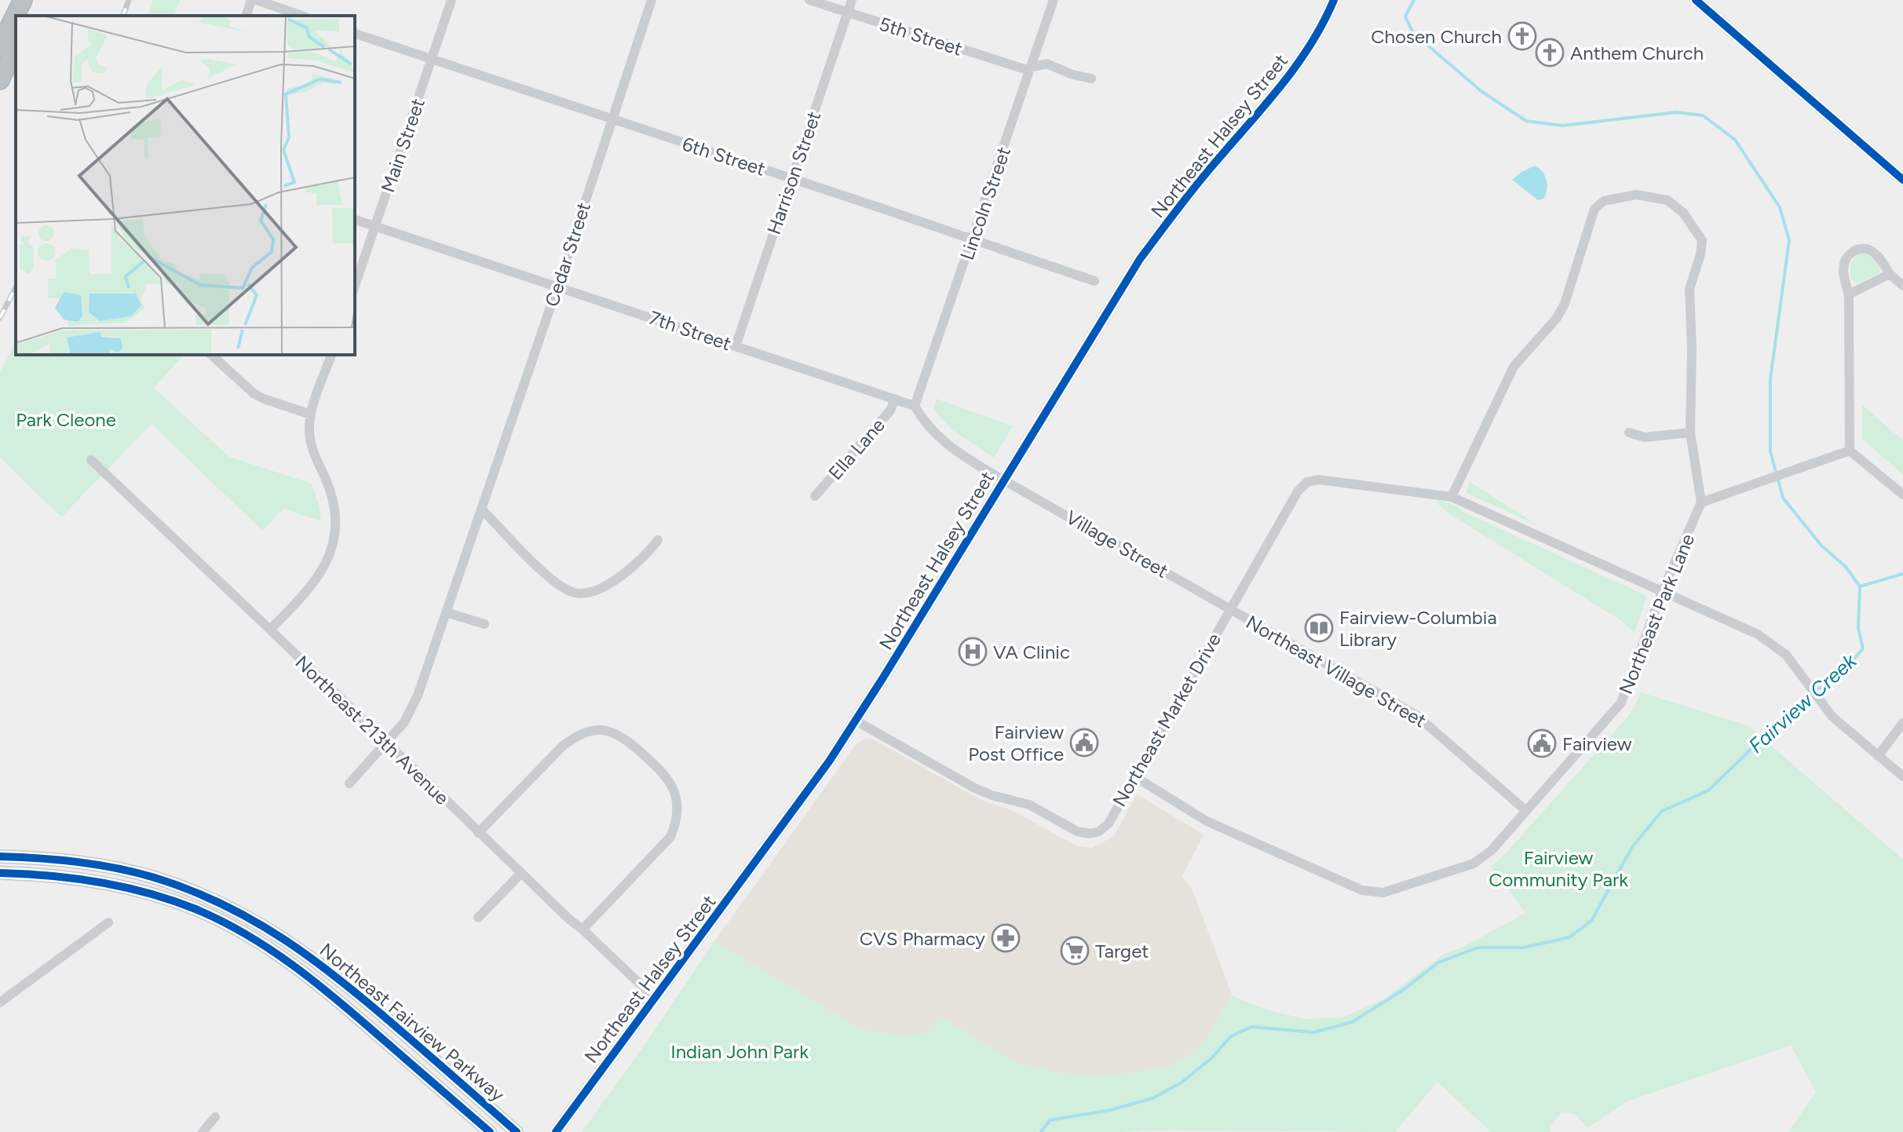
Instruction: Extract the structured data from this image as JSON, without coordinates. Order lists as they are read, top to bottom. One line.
{"streets":{"main road":["Northeast Halsey Street","Northeast Fairview Parkway"],"street":["5th Street","Main Street","6th Street","Harrison Street","Lincoln Street","Cedar Street","7th Street","Ella Lane","Village Street","Northeast Park Lane","Northeast Village Street","Northeast Market Drive","Northeast 213th Avenue"]},"crossings":[["5th Street","Harrison Street"],["5th Street","Lincoln Street"],["Northeast Halsey Street","Village Street"],["Northeast Halsey Street","Northeast Market Drive"],["Northeast Halsey Street","Northeast 213th Avenue"],["Main Street","6th Street"],["Main Street","7th Street"],["6th Street","Harrison Street"],["6th Street","Lincoln Street"],["6th Street","Cedar Street"],["Harrison Street","7th Street"],["Lincoln Street","7th Street"],["Cedar Street","7th Street"],["Cedar Street","Northeast 213th Avenue"],["7th Street","Ella Lane"],["Village Street","Northeast Village Street"],["Village Street","Northeast Market Drive"],["Northeast Park Lane","Northeast Village Street"],["Northeast Park Lane","Northeast Market Drive"],["Northeast Village Street","Northeast Market Drive"]],"water":["Fairview Creek"],"parks":["Park Cleone","Fairview Community Park","Indian John Park"],"places":{"church":["Chosen Church","Anthem Church"],"library":["Fairview-Columbia Library"],"hospital":["VA Clinic"],"public building":["Fairview Post Office","Fairview"],"pharmacy":["CVS Pharmacy"],"supermarket":["Target"]}}
